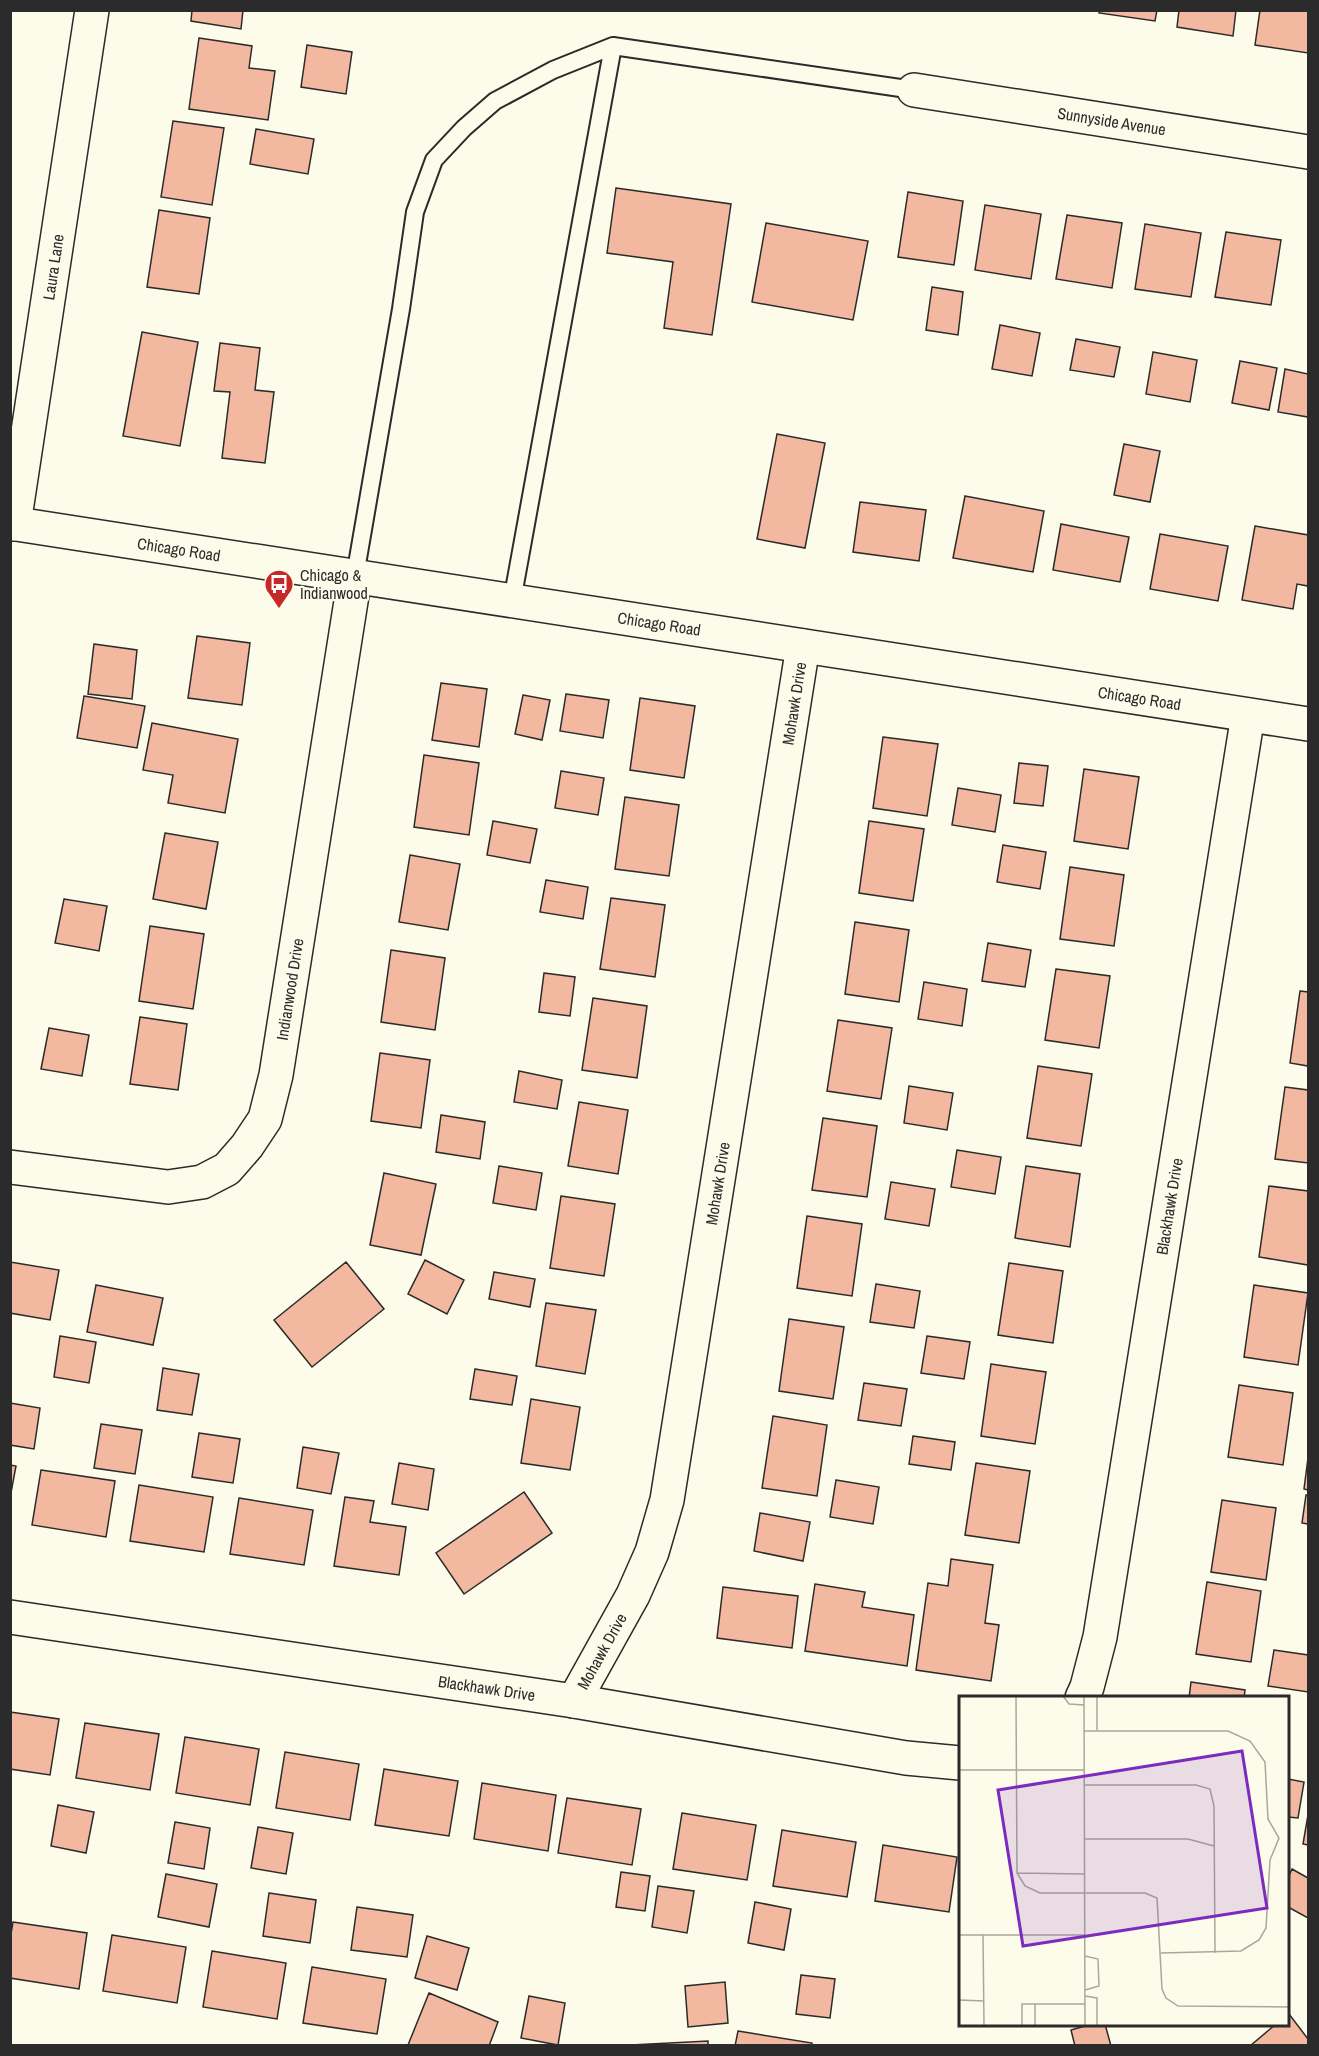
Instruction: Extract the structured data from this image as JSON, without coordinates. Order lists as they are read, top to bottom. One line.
{"streets":{"street":["Sunnyside Avenue","Laura Lane","Chicago Road","Mohawk Drive","Indianwood Drive","Blackhawk Drive"]},"crossings":[["Laura Lane","Chicago Road"],["Chicago Road","Mohawk Drive"],["Chicago Road","Indianwood Drive"],["Chicago Road","Blackhawk Drive"],["Mohawk Drive","Blackhawk Drive"]],"places":{"bus stop":["Chicago & Indianwood"]}}
